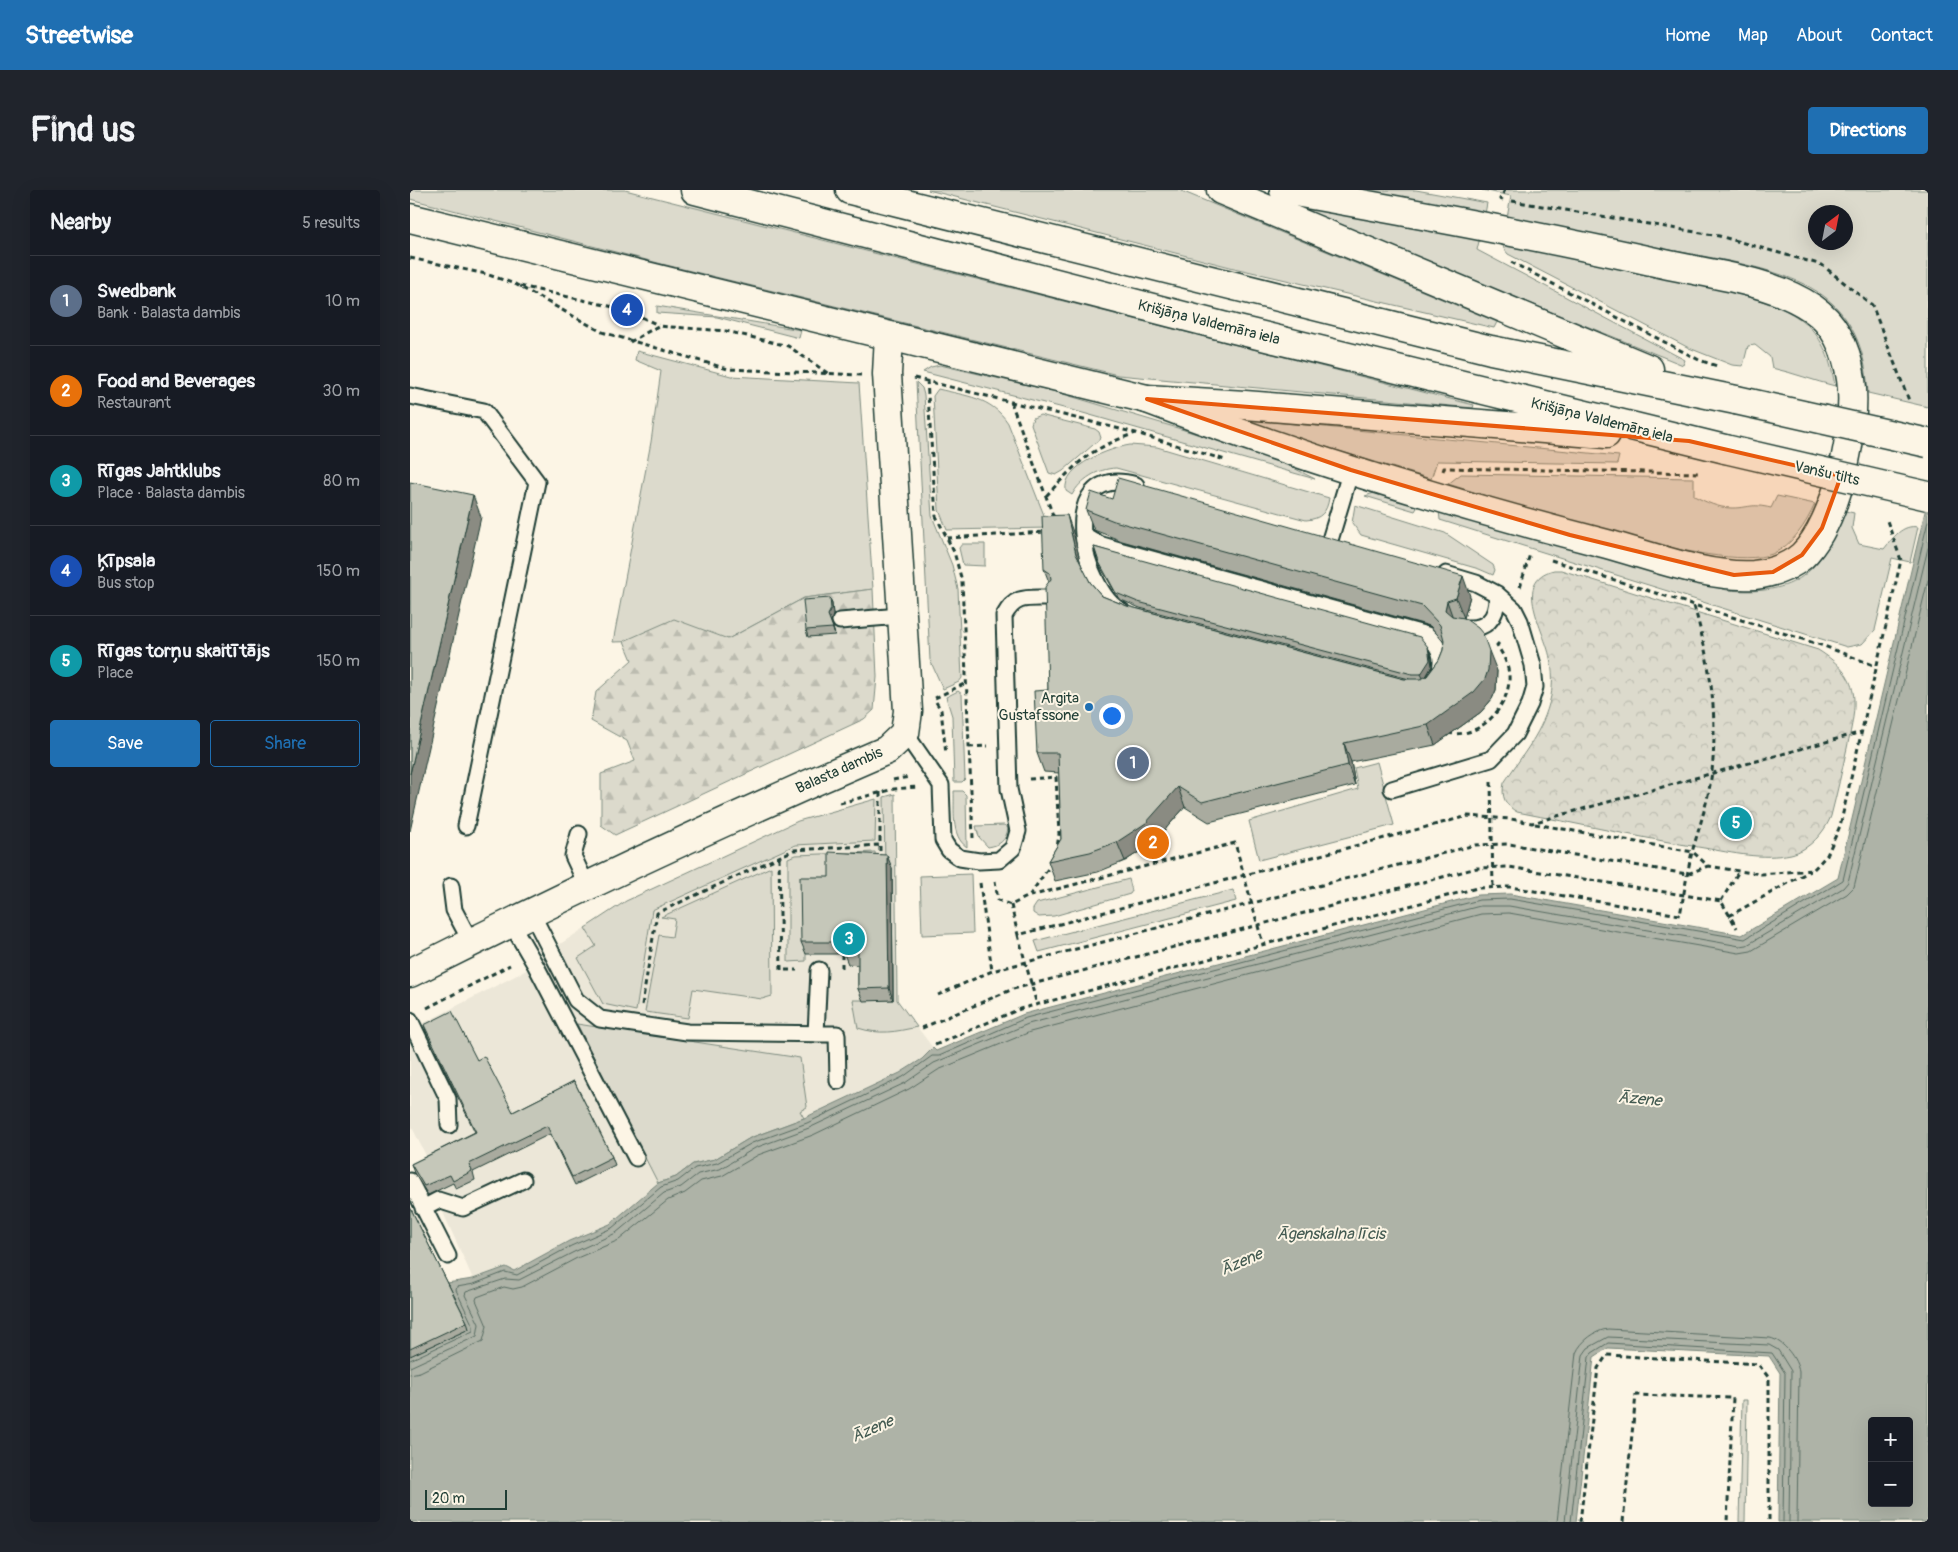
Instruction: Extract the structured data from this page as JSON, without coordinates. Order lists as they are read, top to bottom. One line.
{"streets":{"main road":["Krišjāņa Valdemāra iela","Vanšu tilts","Balasta dambis"]},"crossings":[["Krišjāņa Valdemāra iela","Vanšu tilts"]],"water":["Āzene","Āgenskalna līcis"],"places":["Argita Gustafssone"],"scale_bar":"20 m","north":"top right","page":{"header":"Streetwise","nav":["Home","Map","About","Contact"],"buttons":["Directions",["Save","Share"]],"title":"Find us","heading":["Nearby","5 results"],"list":[{"mark":"1","name":"Swedbank","note":"Bank · Balasta dambis","value":"10 m"},{"mark":"2","name":"Food and Beverages","note":"Restaurant","value":"30 m"},{"mark":"3","name":"Rīgas Jahtklubs","note":"Place · Balasta dambis","value":"80 m"},{"mark":"4","name":"Ķīpsala","note":"Bus stop","value":"150 m"},{"mark":"5","name":"Rīgas torņu skaitītājs","note":"Place","value":"150 m"}],"pins":["4","1","5","2","3"],"map_buttons":["+","−"],"scale":"20 m"}}
